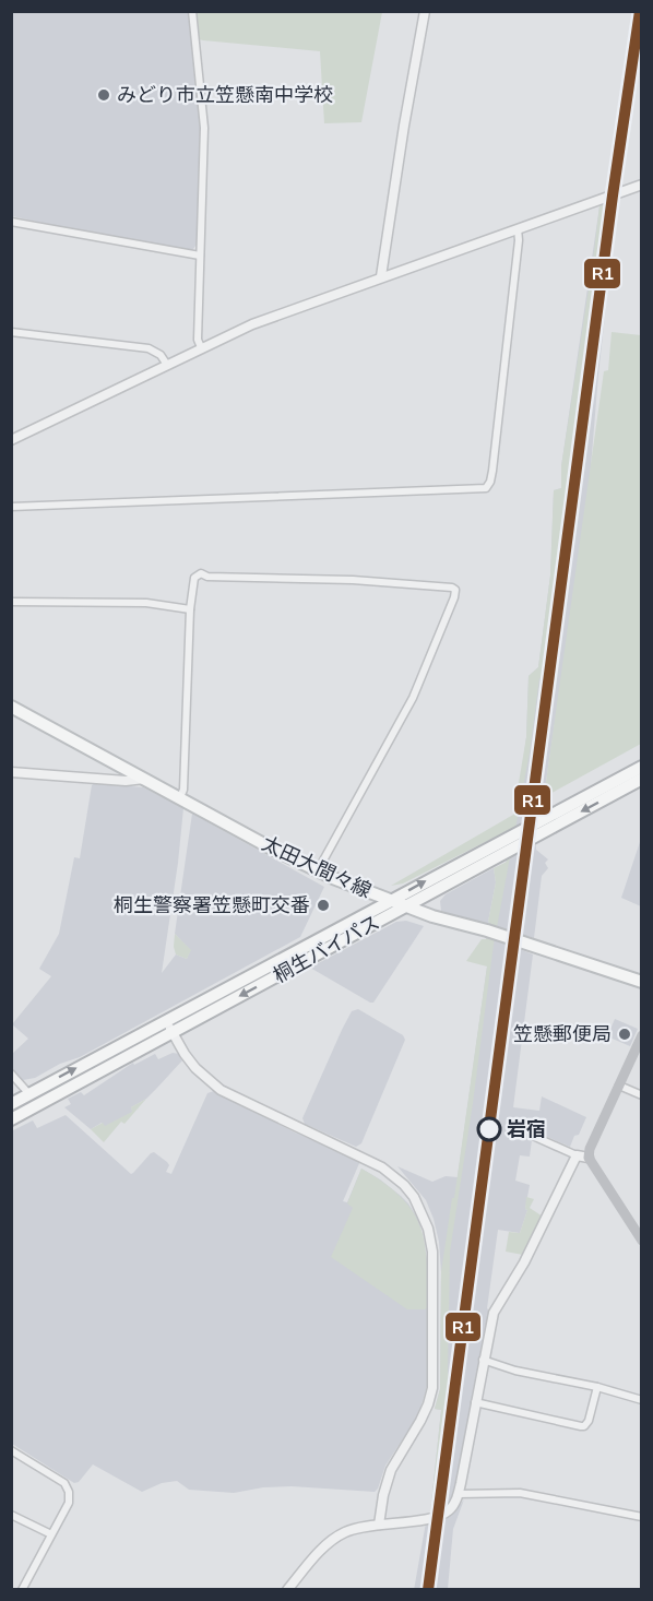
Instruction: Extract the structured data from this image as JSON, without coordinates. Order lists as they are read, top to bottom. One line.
{"streets":{"main road":["太田大間々線","桐生バイパス"]},"crossings":[["太田大間々線","桐生バイパス"]],"places":["みどり市立笠懸南中学校","桐生警察署笠懸町交番","笠懸郵便局","岩宿"],"lines":["transit line R1"]}
